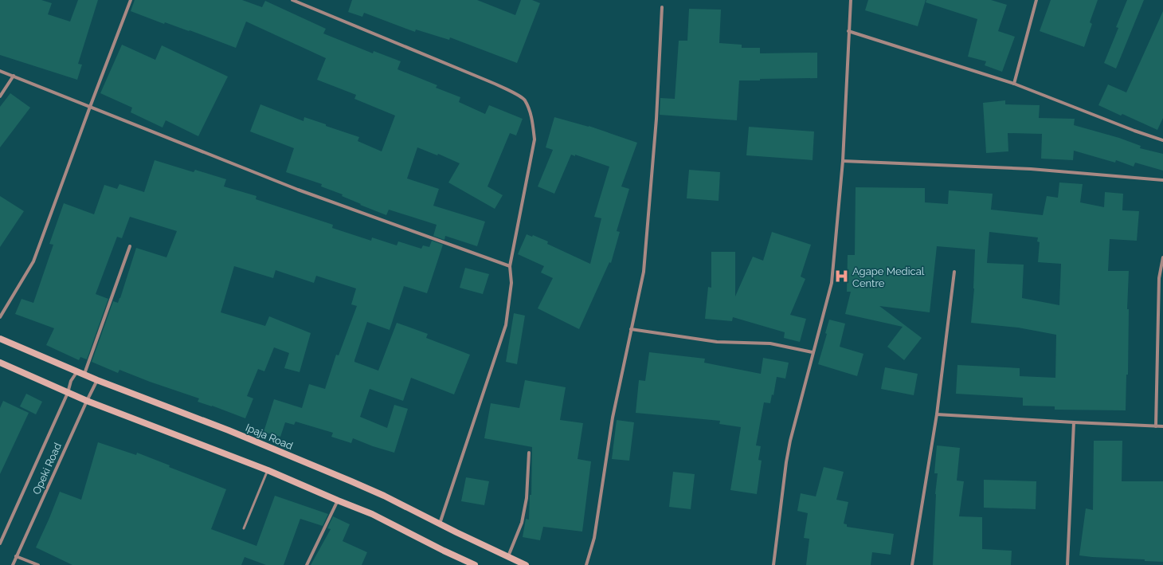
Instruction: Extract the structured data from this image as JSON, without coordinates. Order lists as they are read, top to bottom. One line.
{"streets":{"main road":["Ipaja Road"],"street":["Opeki Road"]},"crossings":[["Ipaja Road","Opeki Road"]],"places":{"hospital":["Agape Medical Centre"]}}
